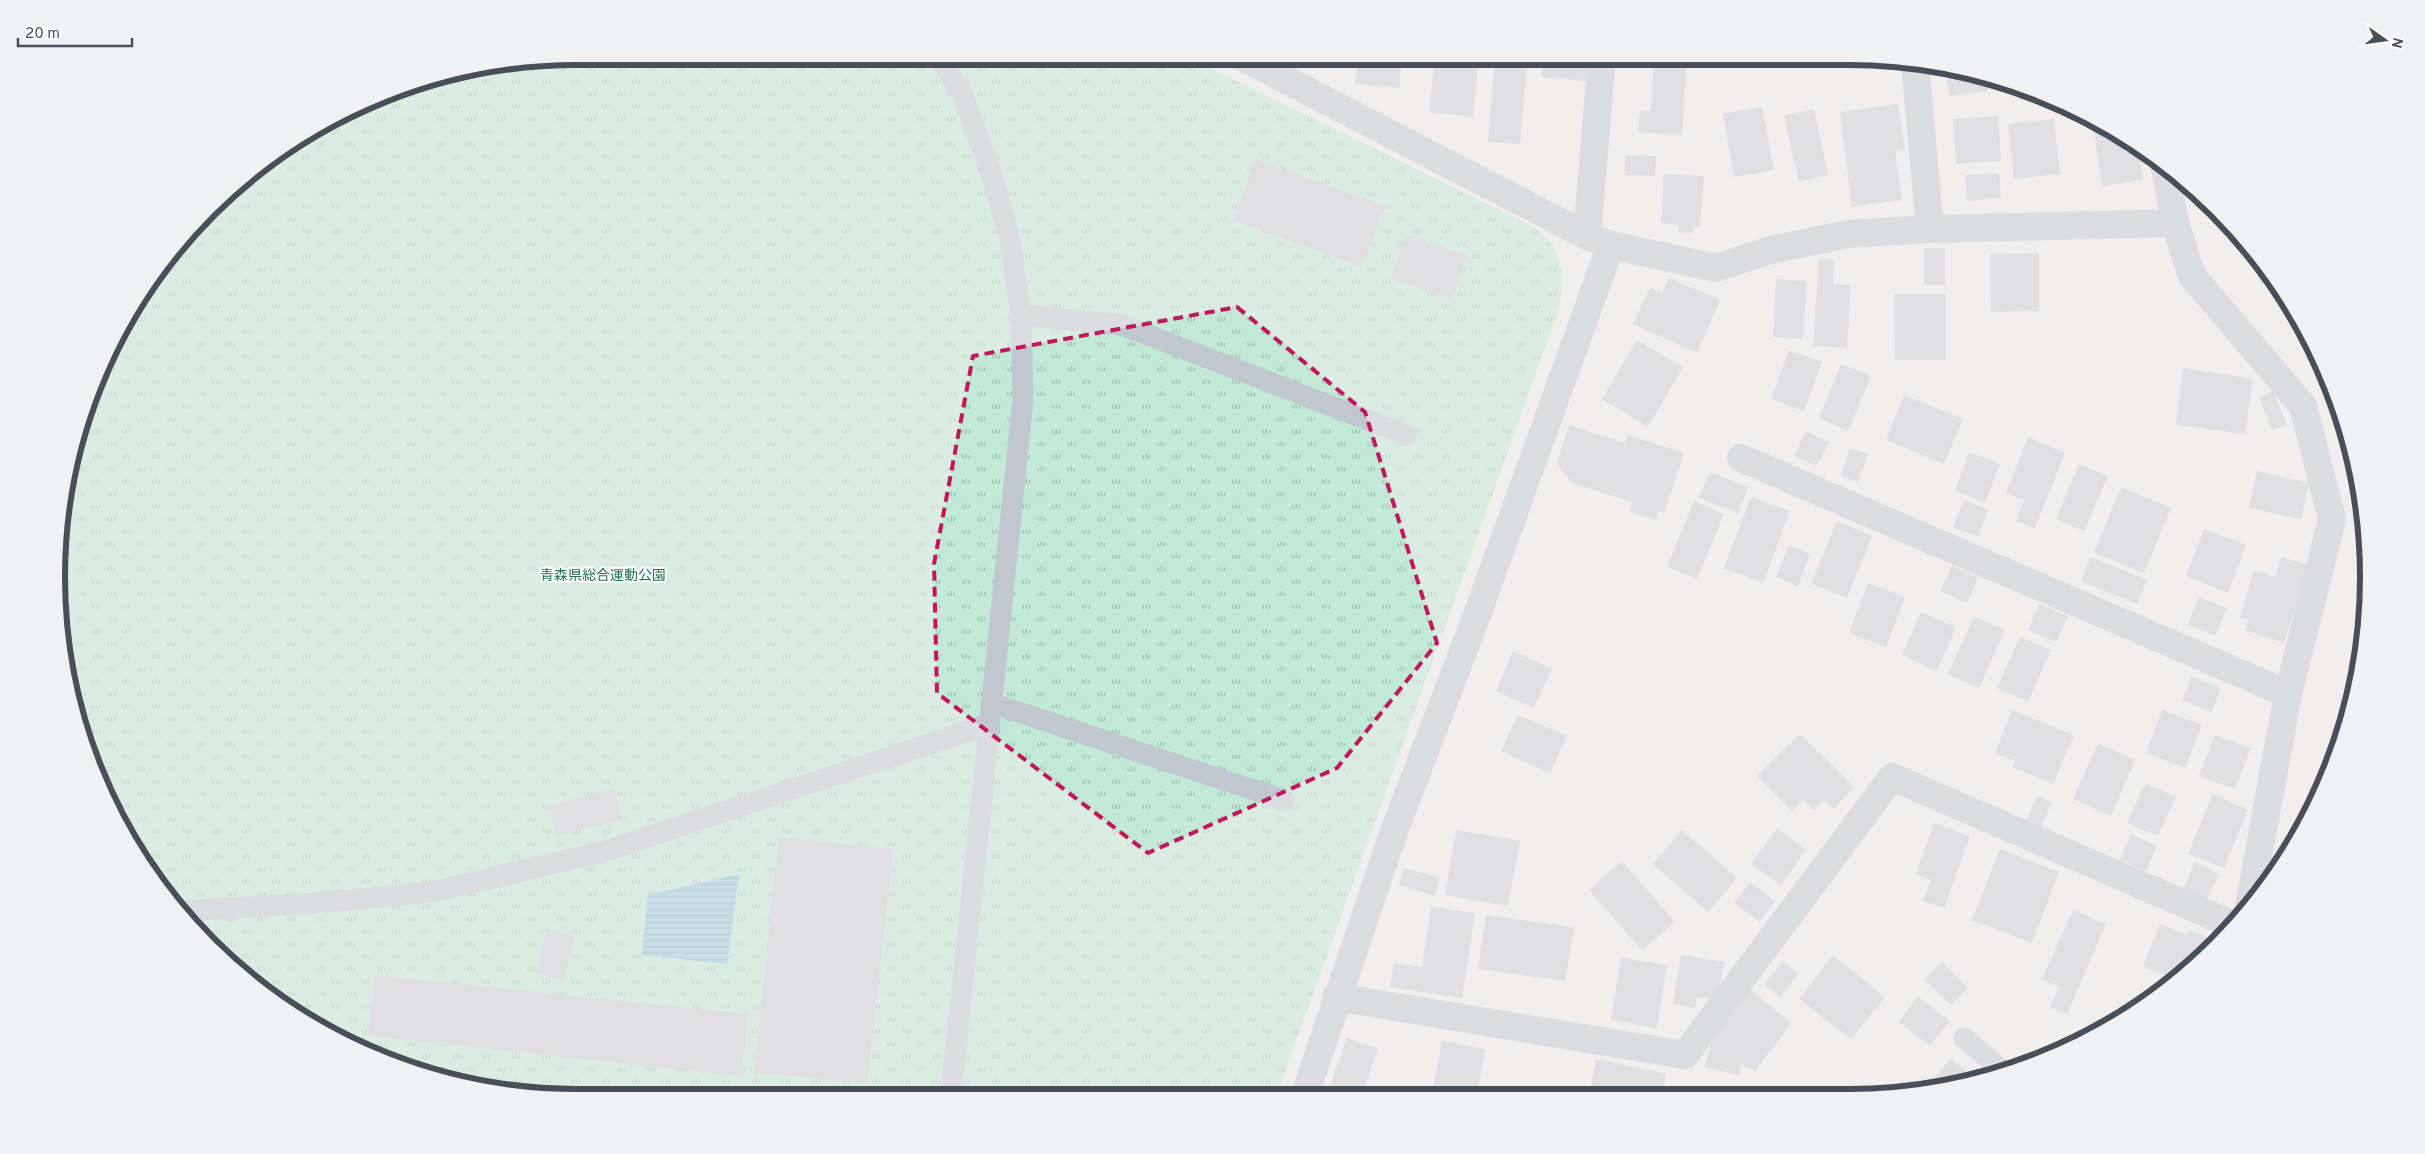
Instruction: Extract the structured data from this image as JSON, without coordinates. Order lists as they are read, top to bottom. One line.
{"parks":["青森県総合運動公園"],"scale_bar":"20 m","north":"right"}
